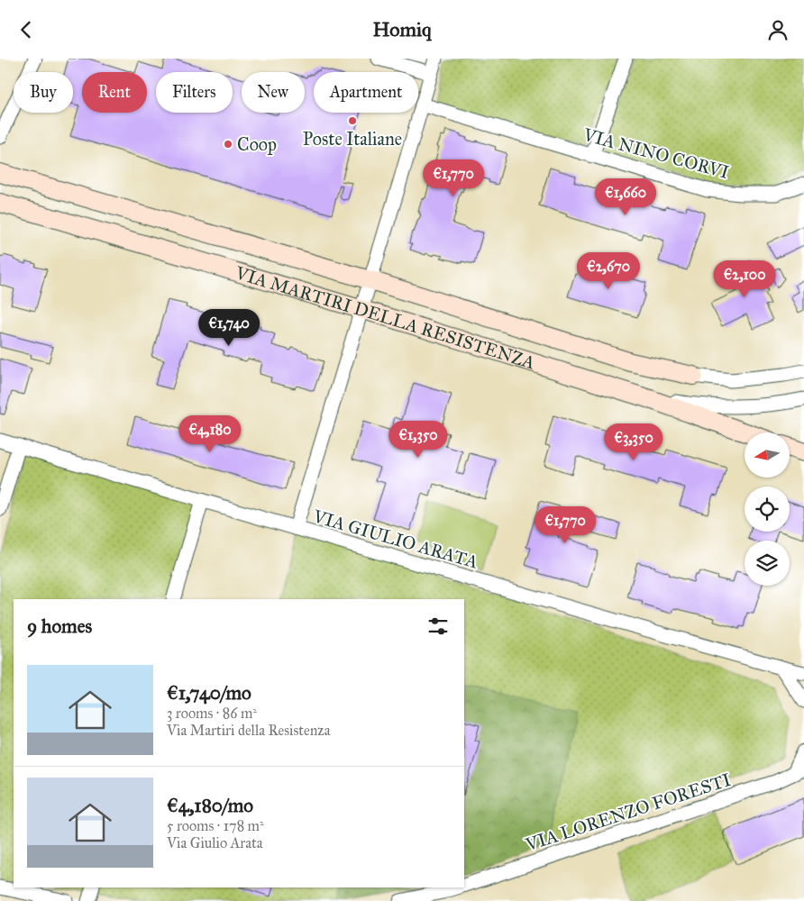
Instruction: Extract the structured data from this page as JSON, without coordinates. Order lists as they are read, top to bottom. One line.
{"streets":{"street":["VIA NINO CORVI","VIA MARTIRI DELLA RESISTENZA","VIA GIULIO ARATA","VIA LORENZO FORESTI"]},"places":["Poste Italiane","Coop"],"north":"left","page":{"header":"Homiq","chip":["Buy","Rent","Filters","New","Apartment"],"price":["€1,770","€1,660","€2,670","€2,100","€1,740","€4,180","€1,350","€3,350","€1,770"],"heading":"9 homes","list":[{"name":"€1,740/mo","note":"3 rooms · 86 m² · Via Martiri della Resistenza"},{"name":"€4,180/mo","note":"5 rooms · 178 m² · Via Giulio Arata"}]}}
